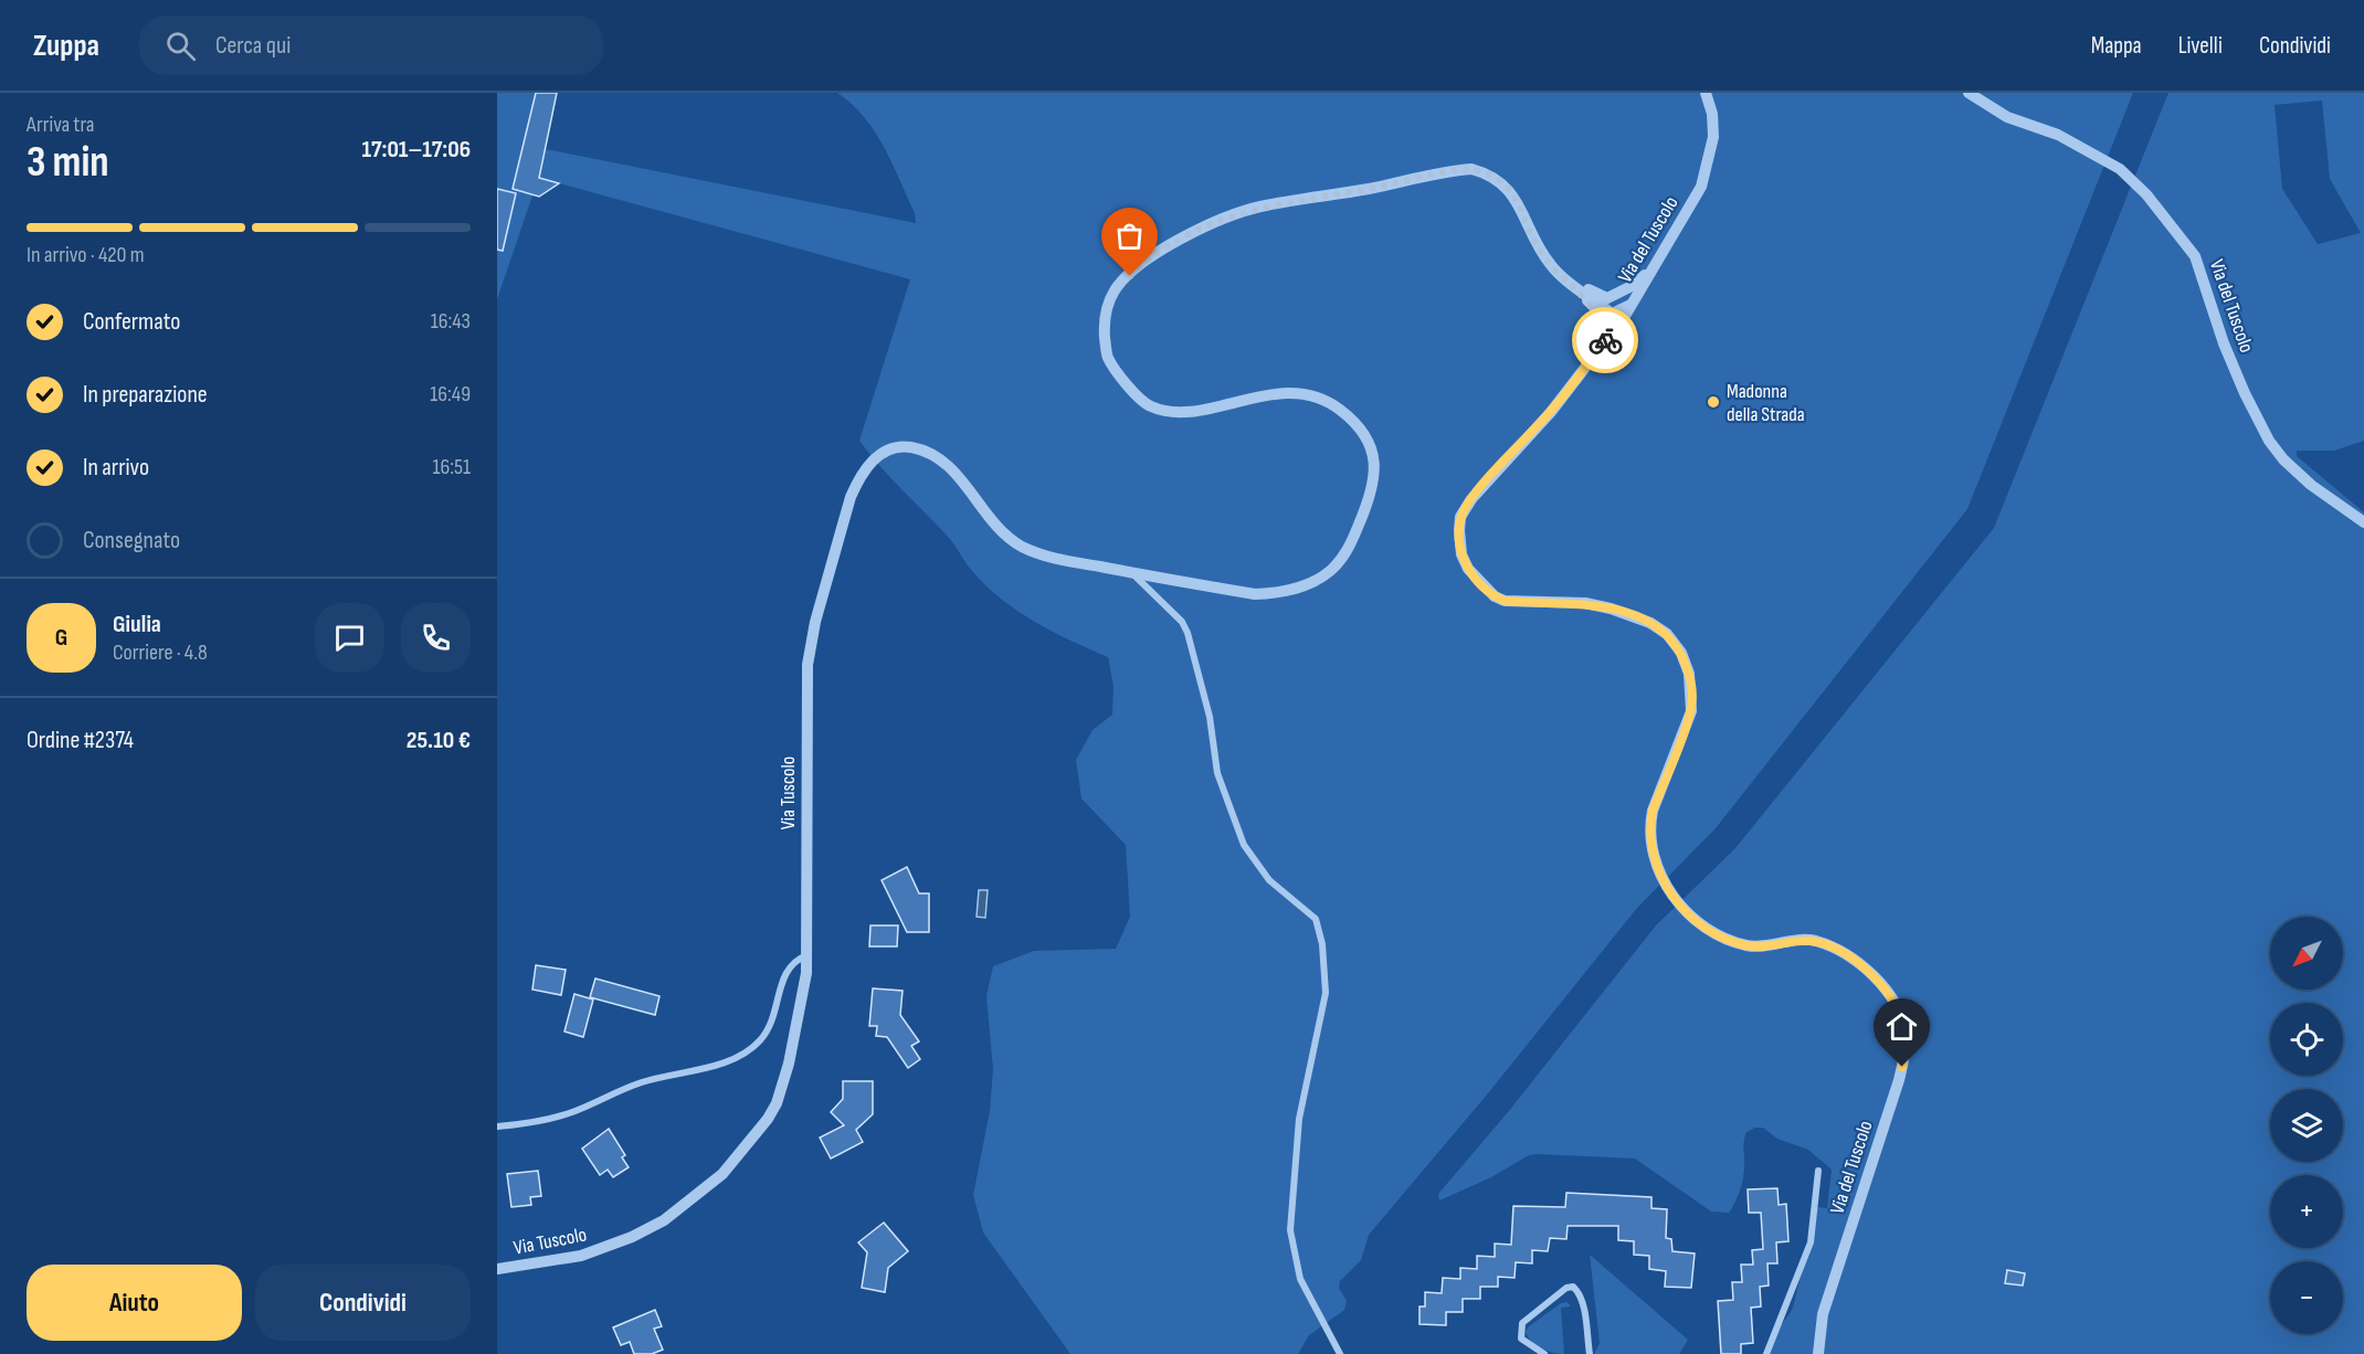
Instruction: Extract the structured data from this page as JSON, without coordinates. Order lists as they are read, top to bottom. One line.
{"streets":{"street":["Via del Tuscolo","Via Tuscolo"]},"places":["Madonna della Strada"],"north":"bottom left","page":{"header":"Zuppa","search":"Cerca qui","nav":["Mappa","Livelli","Condividi"],"heading":["3 min","Arriva tra","17:01–17:06"],"panel":["Giulia","Corriere · 4.8","Ordine #2374","25.10 €"],"bar":"In arrivo · 420 m","list":[["Confermato","16:43"],["In preparazione","16:49"],["In arrivo","16:51"],"Consegnato"],"round":"G","map_buttons":["+","−"],"buttons":["Aiuto","Condividi"]}}
